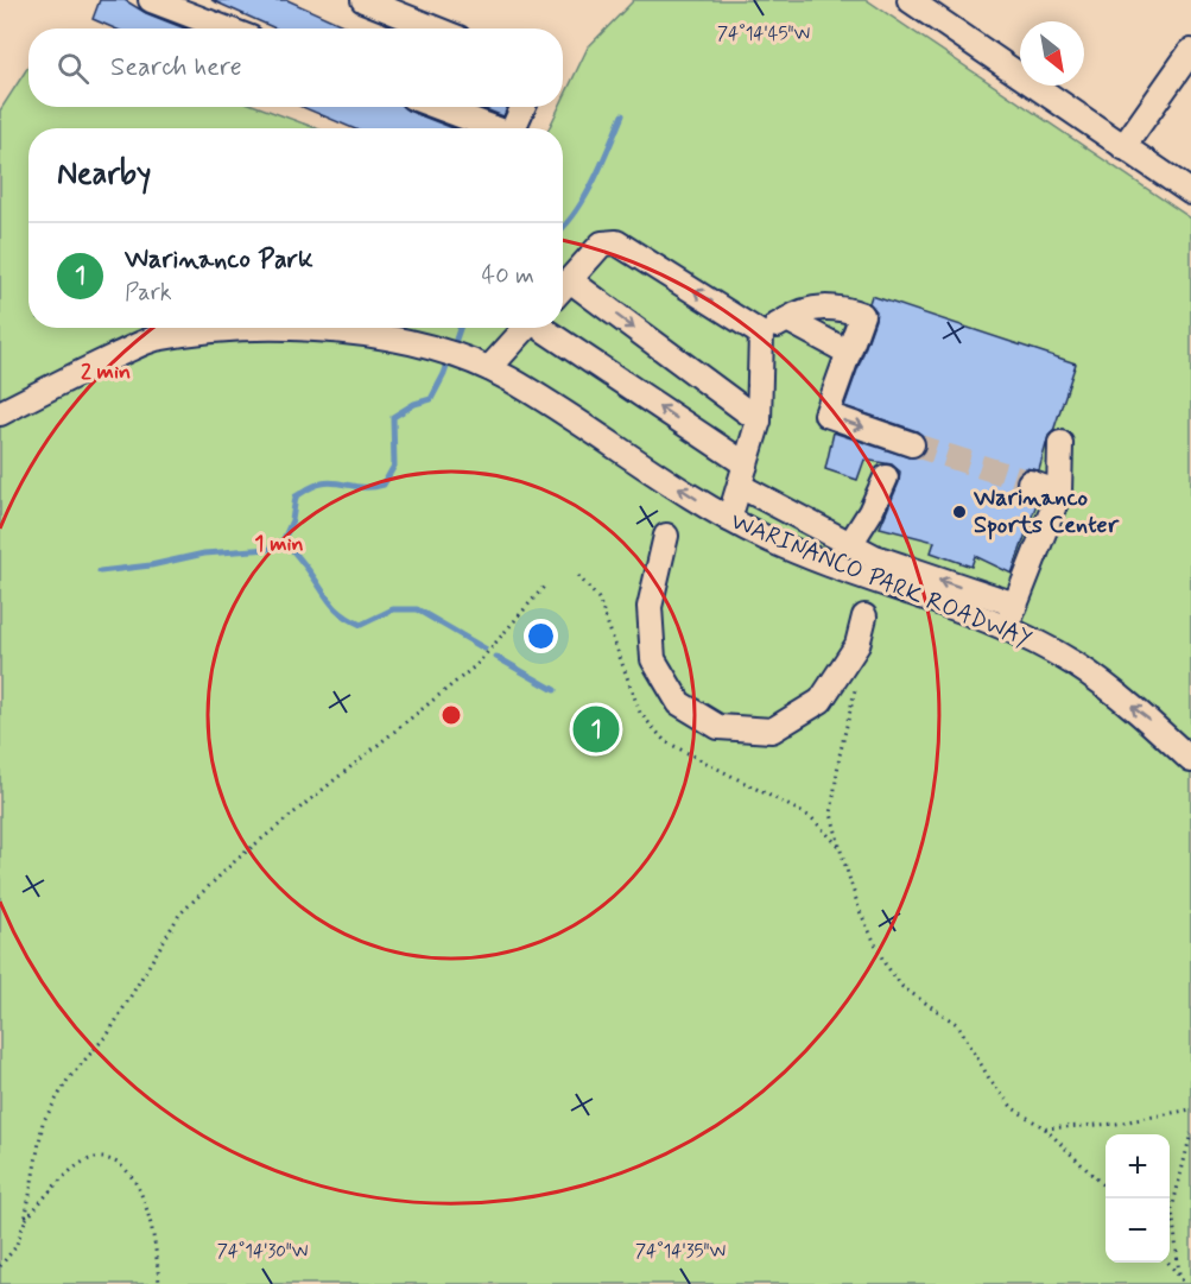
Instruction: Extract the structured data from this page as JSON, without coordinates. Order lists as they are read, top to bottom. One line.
{"streets":{"street":["WARINANCO PARK ROADWAY"]},"places":["Warinanco Sports Center"],"north":"bottom right","page":{"search":"Search here","heading":"Nearby","list":[{"mark":"1","name":"Warinanco Park","note":"Park","value":"40 m"}],"pins":"1","map_buttons":["+","−"]},"coordinates":["74°14'45\"W","74°14'30\"W","74°14'35\"W"],"rings":["2 min","1 min"]}
